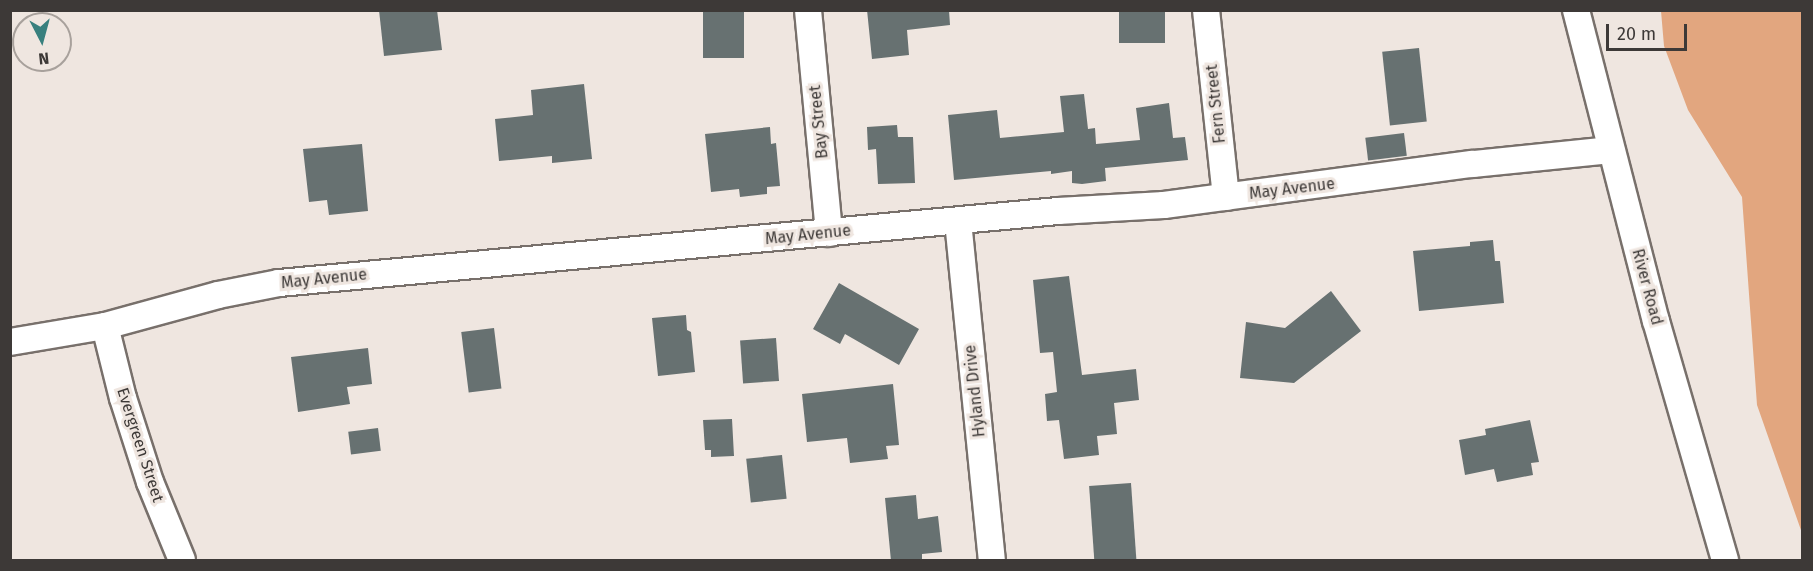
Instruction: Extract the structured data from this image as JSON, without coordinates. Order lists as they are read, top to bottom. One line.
{"streets":{"street":["Fern Street","Bay Street","May Avenue","River Road","Hyland Drive","Evergreen Street"]},"crossings":[["Fern Street","May Avenue"],["Bay Street","May Avenue"],["May Avenue","River Road"],["May Avenue","Hyland Drive"],["May Avenue","Evergreen Street"]],"scale_bar":"20 m","north":"bottom"}
